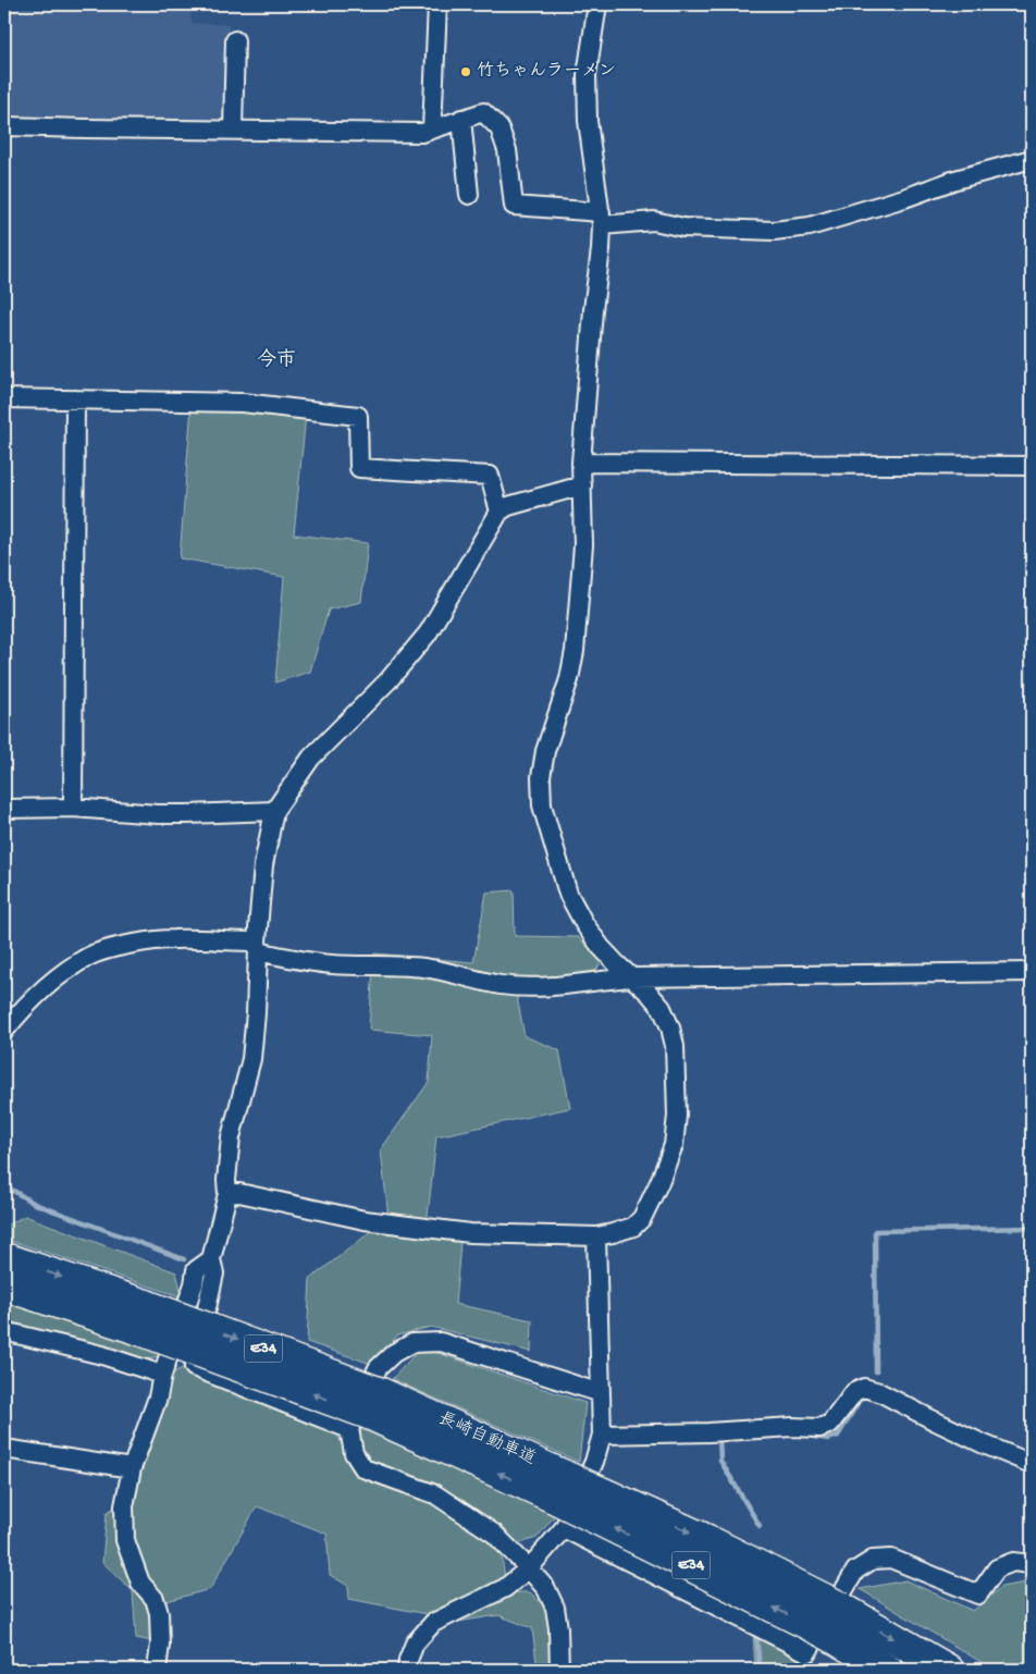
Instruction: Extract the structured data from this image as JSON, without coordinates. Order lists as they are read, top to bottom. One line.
{"streets":{"highway":["E34","長崎自動車道"]},"districts":["今市"],"places":["竹ちゃんラーメン"]}
